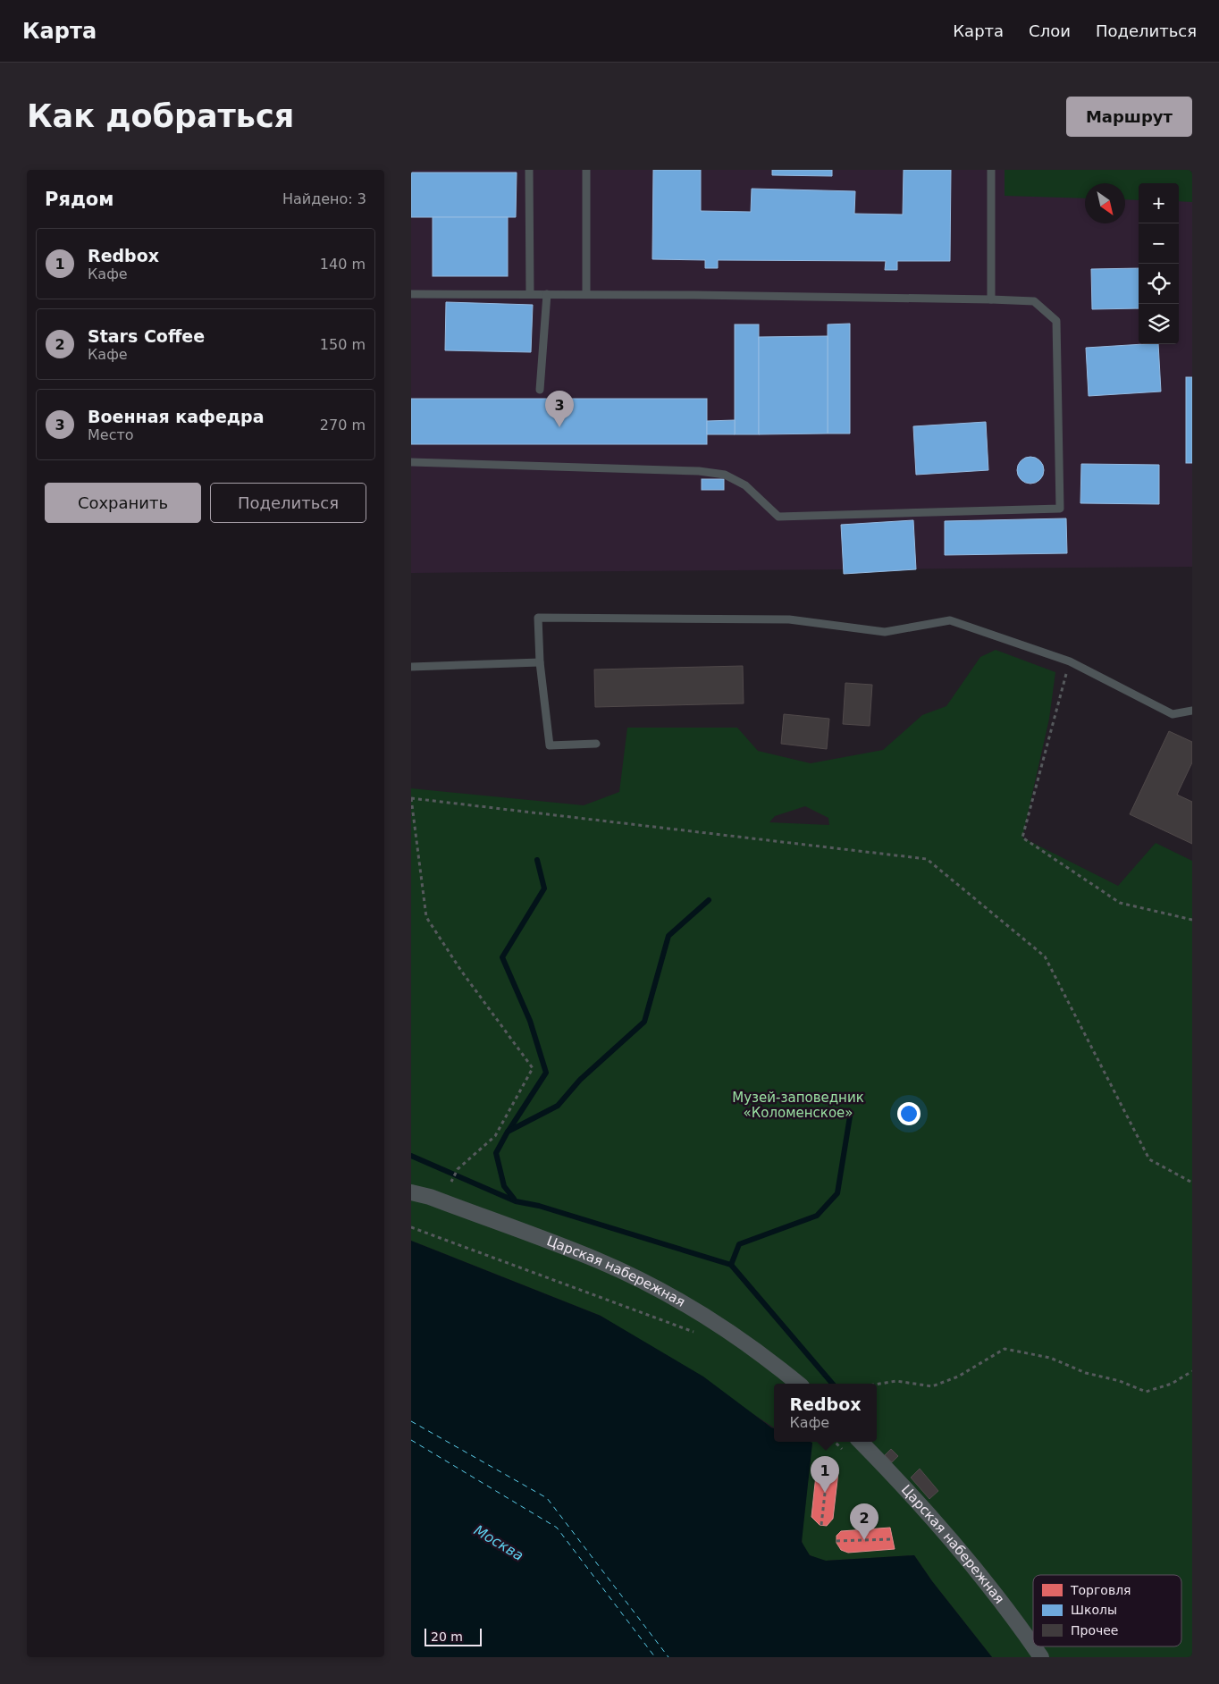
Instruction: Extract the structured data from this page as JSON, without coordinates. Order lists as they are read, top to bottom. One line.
{"streets":{"street":["Царская набережная"]},"water":["Москва"],"parks":["Музей-заповедник «Коломенское»"],"legend":["Торговля","Школы","Прочее"],"scale_bar":"20 m","north":"bottom right","page":{"header":"Карта","nav":["Карта","Слои","Поделиться"],"buttons":["Маршрут",["Сохранить","Поделиться"]],"title":"Как добраться","heading":["Рядом","Найдено: 3"],"map_buttons":["+","−"],"list":[{"mark":"1","name":"Redbox","note":"Кафе","value":"140 m"},{"mark":"2","name":"Stars Coffee","note":"Кафе","value":"150 m"},{"mark":"3","name":"Военная кафедра","note":"Место","value":"270 m"}],"pins":["3","1","2"],"popup":["Redbox","Кафе"],"scale":"20 m"}}
